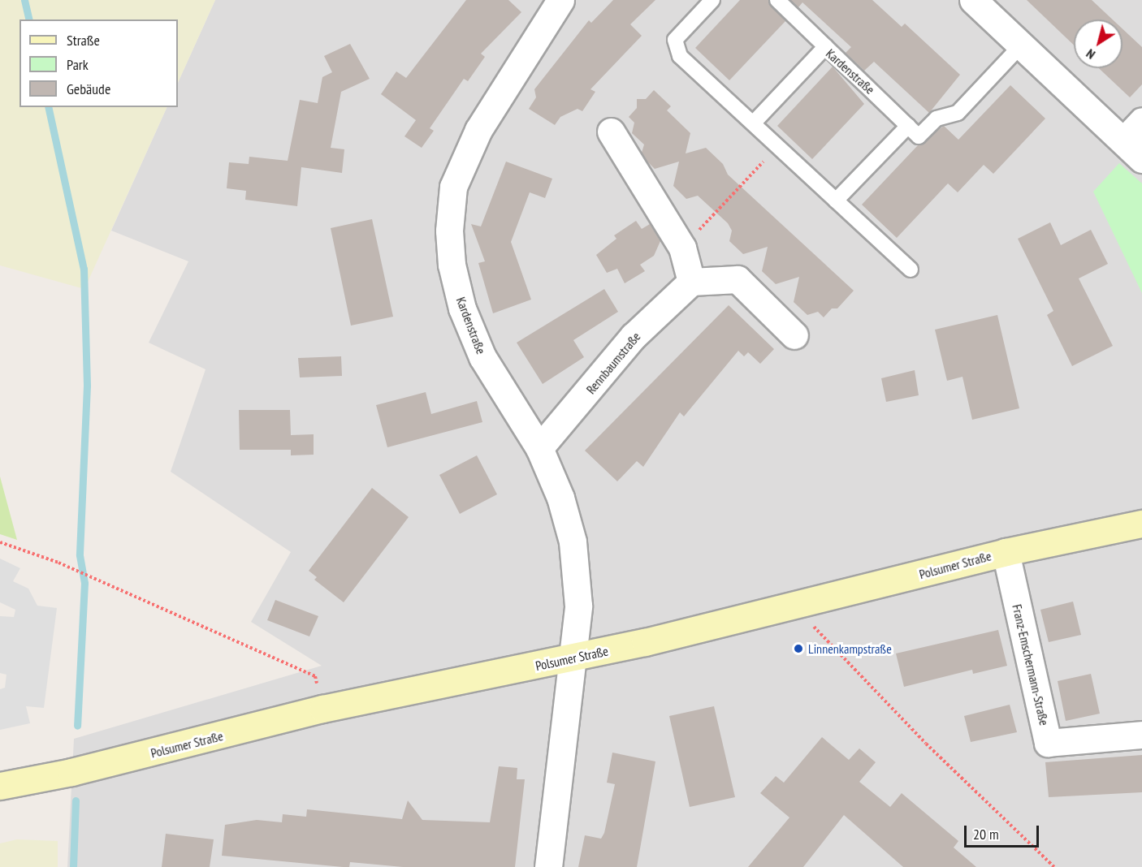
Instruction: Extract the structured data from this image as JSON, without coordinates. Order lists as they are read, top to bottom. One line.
{"streets":{"main road":["Polsumer Straße"],"street":["Kardenstraße","Rennbaumstraße","Franz-Emschermann-Straße"]},"crossings":[["Kardenstraße","Rennbaumstraße"],["Kardenstraße","Polsumer Straße"],["Polsumer Straße","Franz-Emschermann-Straße"]],"places":["Linnenkampstraße"],"legend":["Straße","Park","Gebäude"],"scale_bar":"20 m","north":"bottom left"}
